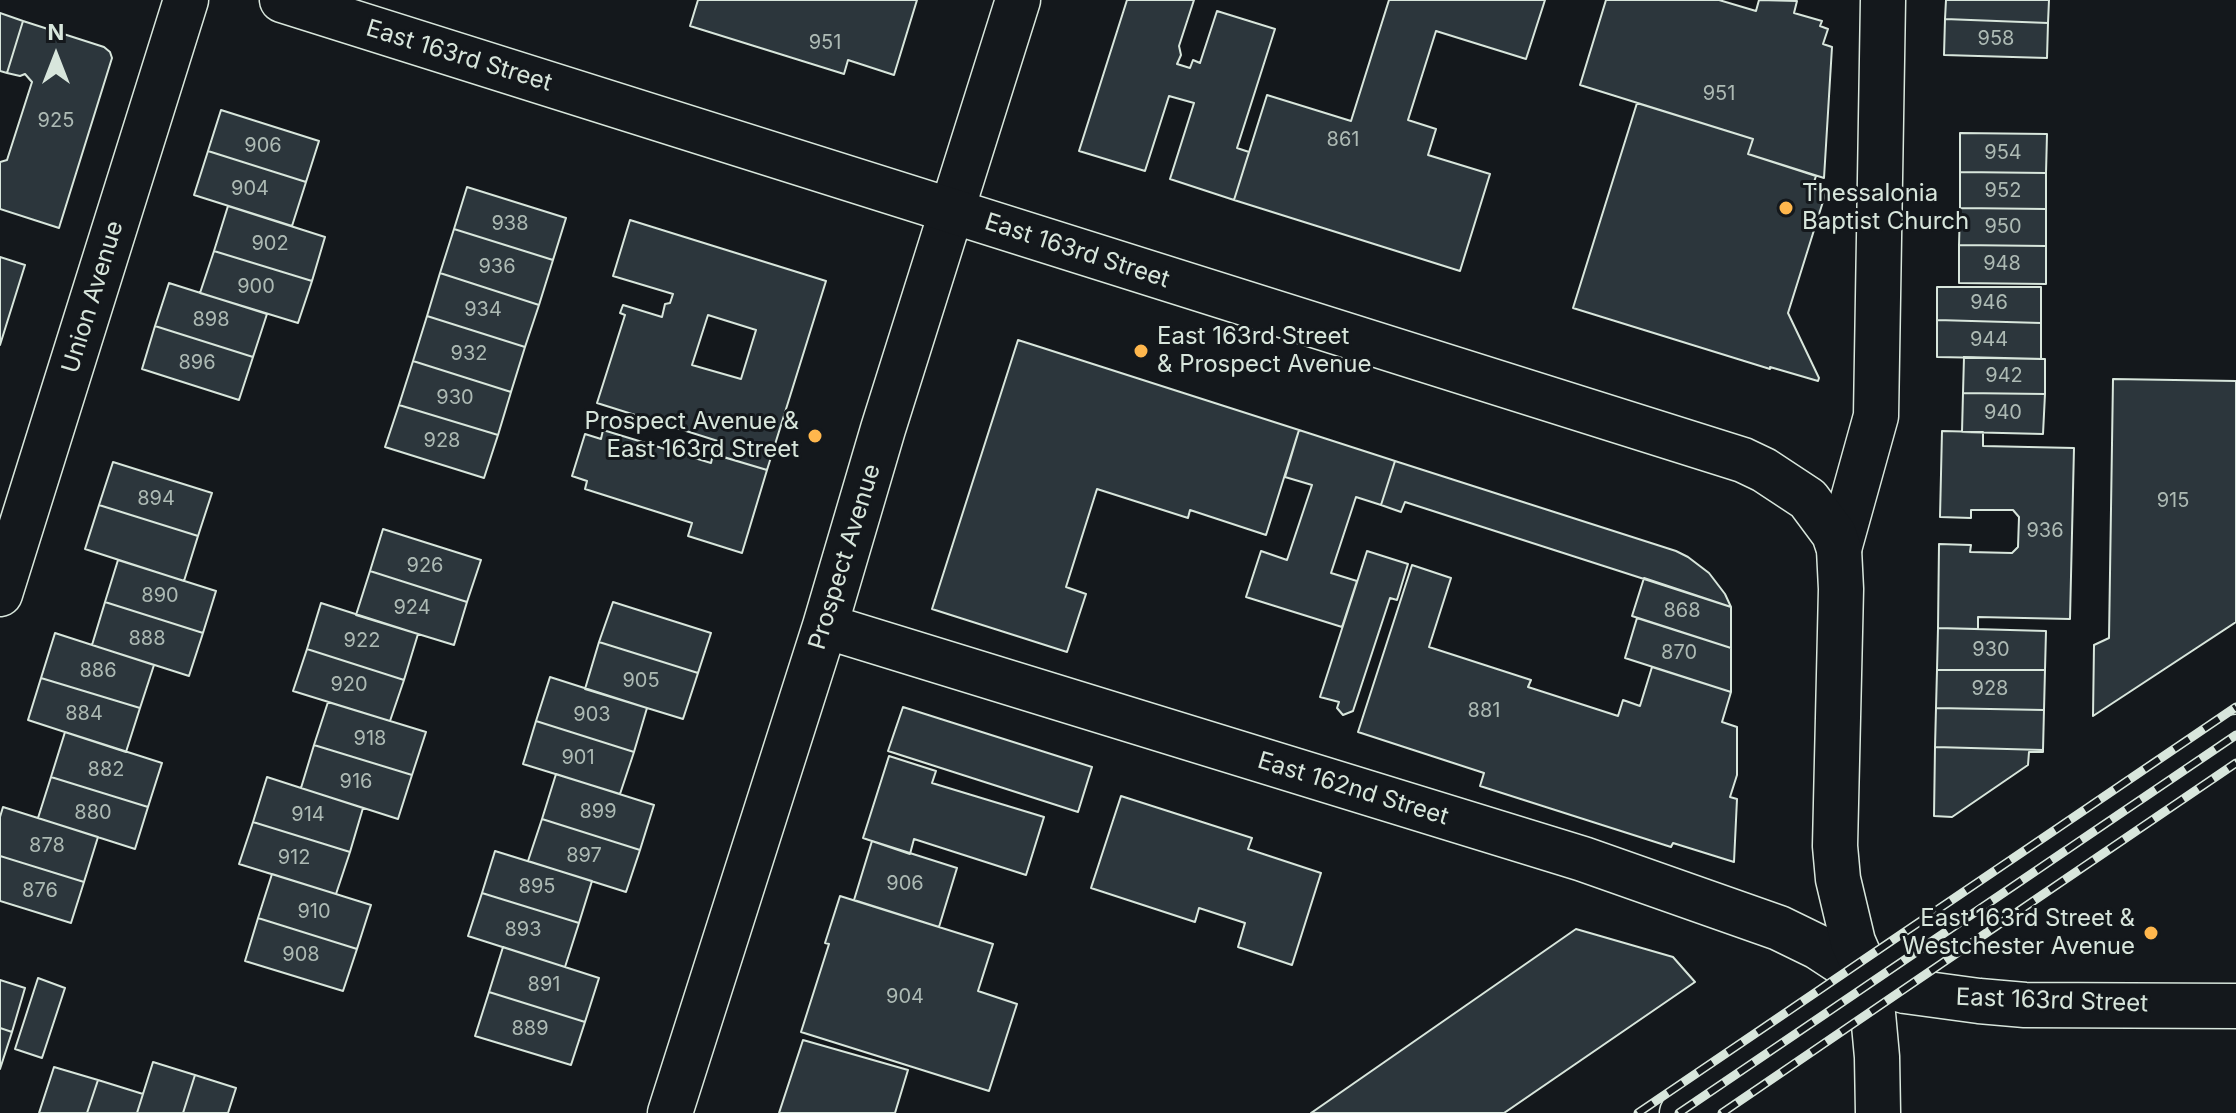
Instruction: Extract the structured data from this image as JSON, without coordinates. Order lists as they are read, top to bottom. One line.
{"streets":{"street":["East 163rd Street","Union Avenue","Prospect Avenue","East 162nd Street"]},"crossings":[["East 163rd Street","Prospect Avenue"],["East 163rd Street","East 162nd Street"],["Prospect Avenue","East 162nd Street"]],"places":["Thessalonia Baptist Church","East 163rd Street & Prospect Avenue","Prospect Avenue & East 163rd Street","East 163rd Street & Westchester Avenue"],"house_numbers":["958","951","951","925","861","906","954","904","952","938","950","902","948","936","900","946","934","898","944","932","896","942","930","940","928","894","915","936","926","890","924","868","888","922","930","870","886","905","920","928","881","884","903","918","901","882","916","899","880","914","878","897","912","906","895","876","910","893","908","891","904","889"],"north":"top"}
